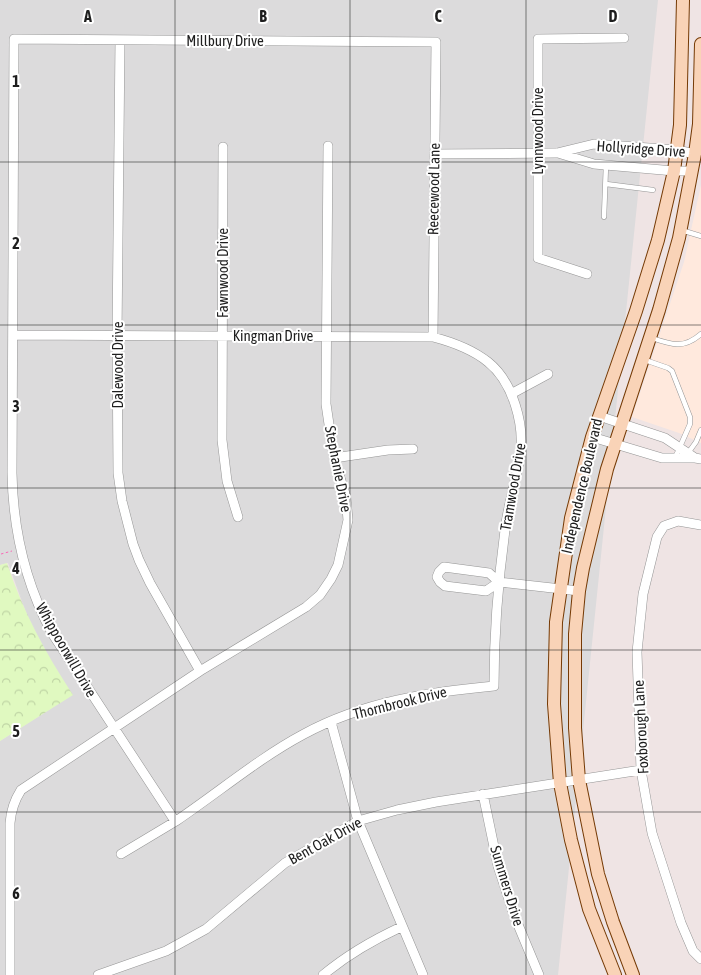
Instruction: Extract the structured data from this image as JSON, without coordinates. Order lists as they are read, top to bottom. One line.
{"streets":{"main road":["Independence Boulevard"],"street":["Millbury Drive","Lynnwood Drive","Hollyridge Drive","Reecewood Lane","Fawnwood Drive","Kingman Drive","Dalewood Drive","Stephanie Drive","Tramwood Drive","Whippoorwill Drive","Thornbrook Drive","Foxborough Lane","Bent Oak Drive","Summers Drive"]},"crossings":[["Millbury Drive","Reecewood Lane"],["Millbury Drive","Dalewood Drive"],["Millbury Drive","Whippoorwill Drive"],["Lynnwood Drive","Hollyridge Drive"],["Hollyridge Drive","Reecewood Lane"],["Hollyridge Drive","Independence Boulevard"],["Reecewood Lane","Kingman Drive"],["Fawnwood Drive","Kingman Drive"],["Kingman Drive","Dalewood Drive"],["Kingman Drive","Stephanie Drive"],["Kingman Drive","Tramwood Drive"],["Kingman Drive","Whippoorwill Drive"],["Dalewood Drive","Stephanie Drive"],["Stephanie Drive","Whippoorwill Drive"],["Independence Boulevard","Bent Oak Drive"],["Tramwood Drive","Thornbrook Drive"],["Whippoorwill Drive","Thornbrook Drive"],["Foxborough Lane","Bent Oak Drive"],["Bent Oak Drive","Summers Drive"]],"grid":{"columns":["A","B","C","D"],"rows":["1","2","3","4","5","6"]}}
